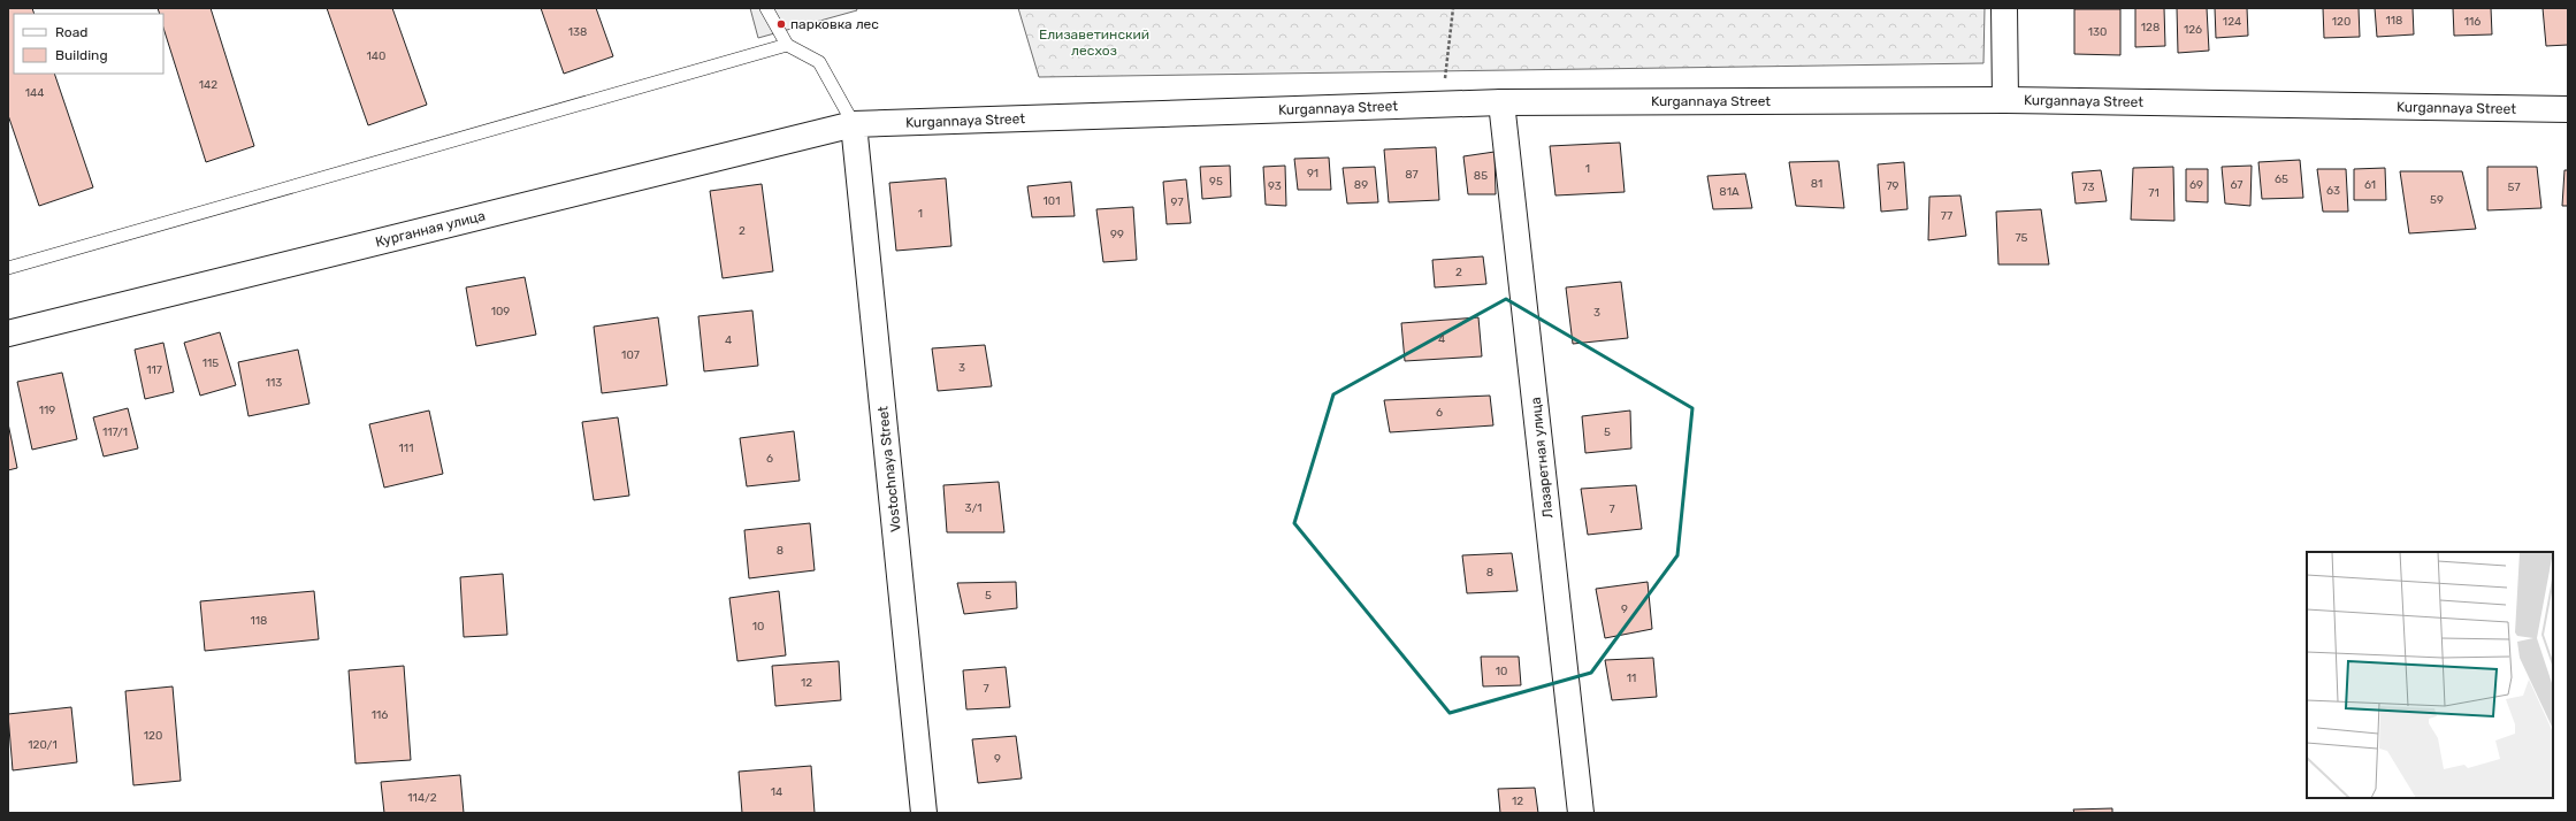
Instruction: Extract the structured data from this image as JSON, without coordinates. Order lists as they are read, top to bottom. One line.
{"streets":{"street":["Kurgannaya Street","Курганная улица","Лазаретная улица","Vostochnaya Street"]},"crossings":[["Kurgannaya Street","Курганная улица"],["Kurgannaya Street","Лазаретная улица"],["Kurgannaya Street","Vostochnaya Street"],["Курганная улица","Vostochnaya Street"]],"parks":["Елизаветинский лесхоз"],"places":["парковка лес"],"house_numbers":["118","124","120","116","128","126","138","130","140","142","144","1","91","87","85","65","95","81","89","69","67","61","93","79","73","57","63","81А","71","59","101","97","1","77","2","99","75","2","109","3","4","4","107","115","3","117","113","119","6","117/1","5","111","6","3/1","7","8","8","5","9","118","10","10","11","12","7","116","120","120/1","9","14","114/2","12"],"legend":["Road","Building"]}
